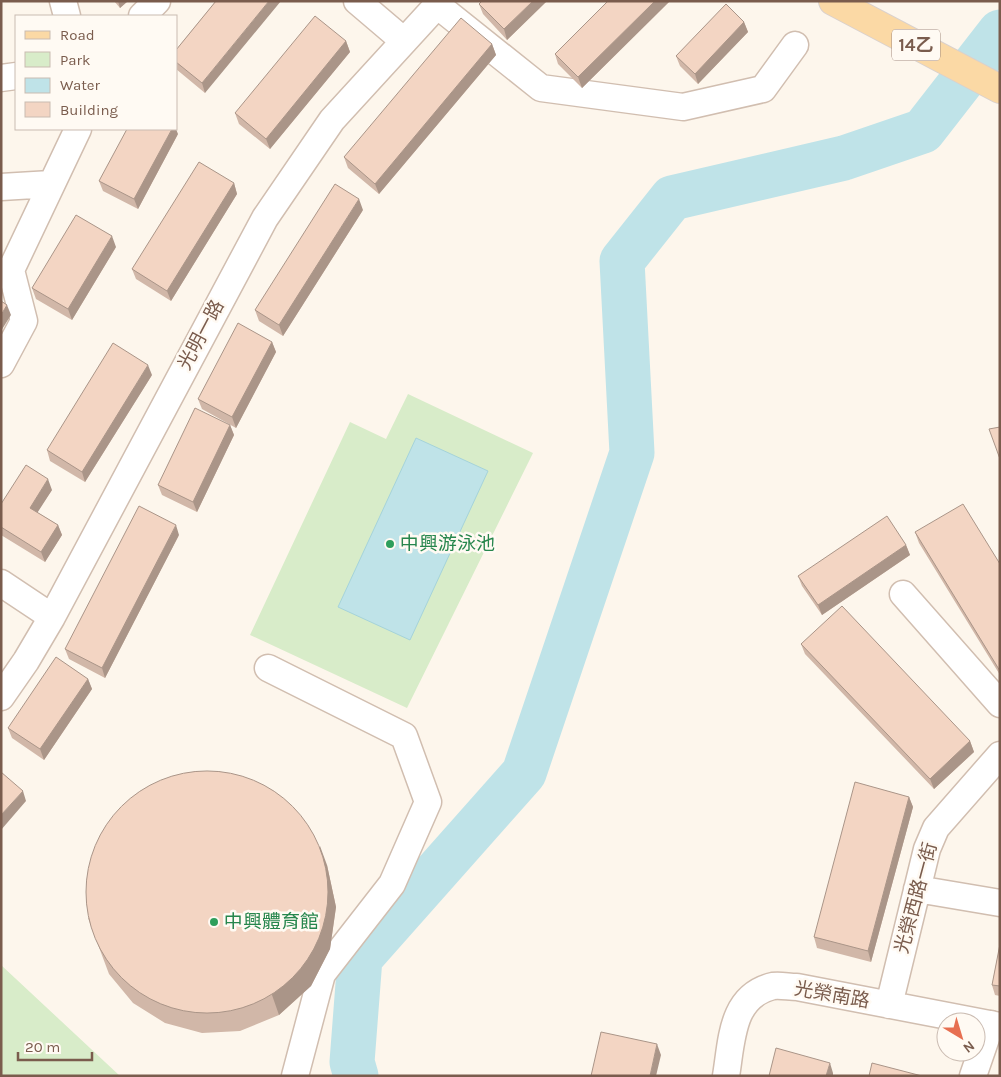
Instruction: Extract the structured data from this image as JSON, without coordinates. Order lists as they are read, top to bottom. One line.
{"streets":{"main road":["14乙"],"street":["光明一路","光榮西路一街","光榮南路"]},"crossings":[["光榮西路一街","光榮南路"]],"places":["中興游泳池","中興體育館"],"legend":["Road","Park","Water","Building"],"scale_bar":"20 m","north":"bottom right"}
